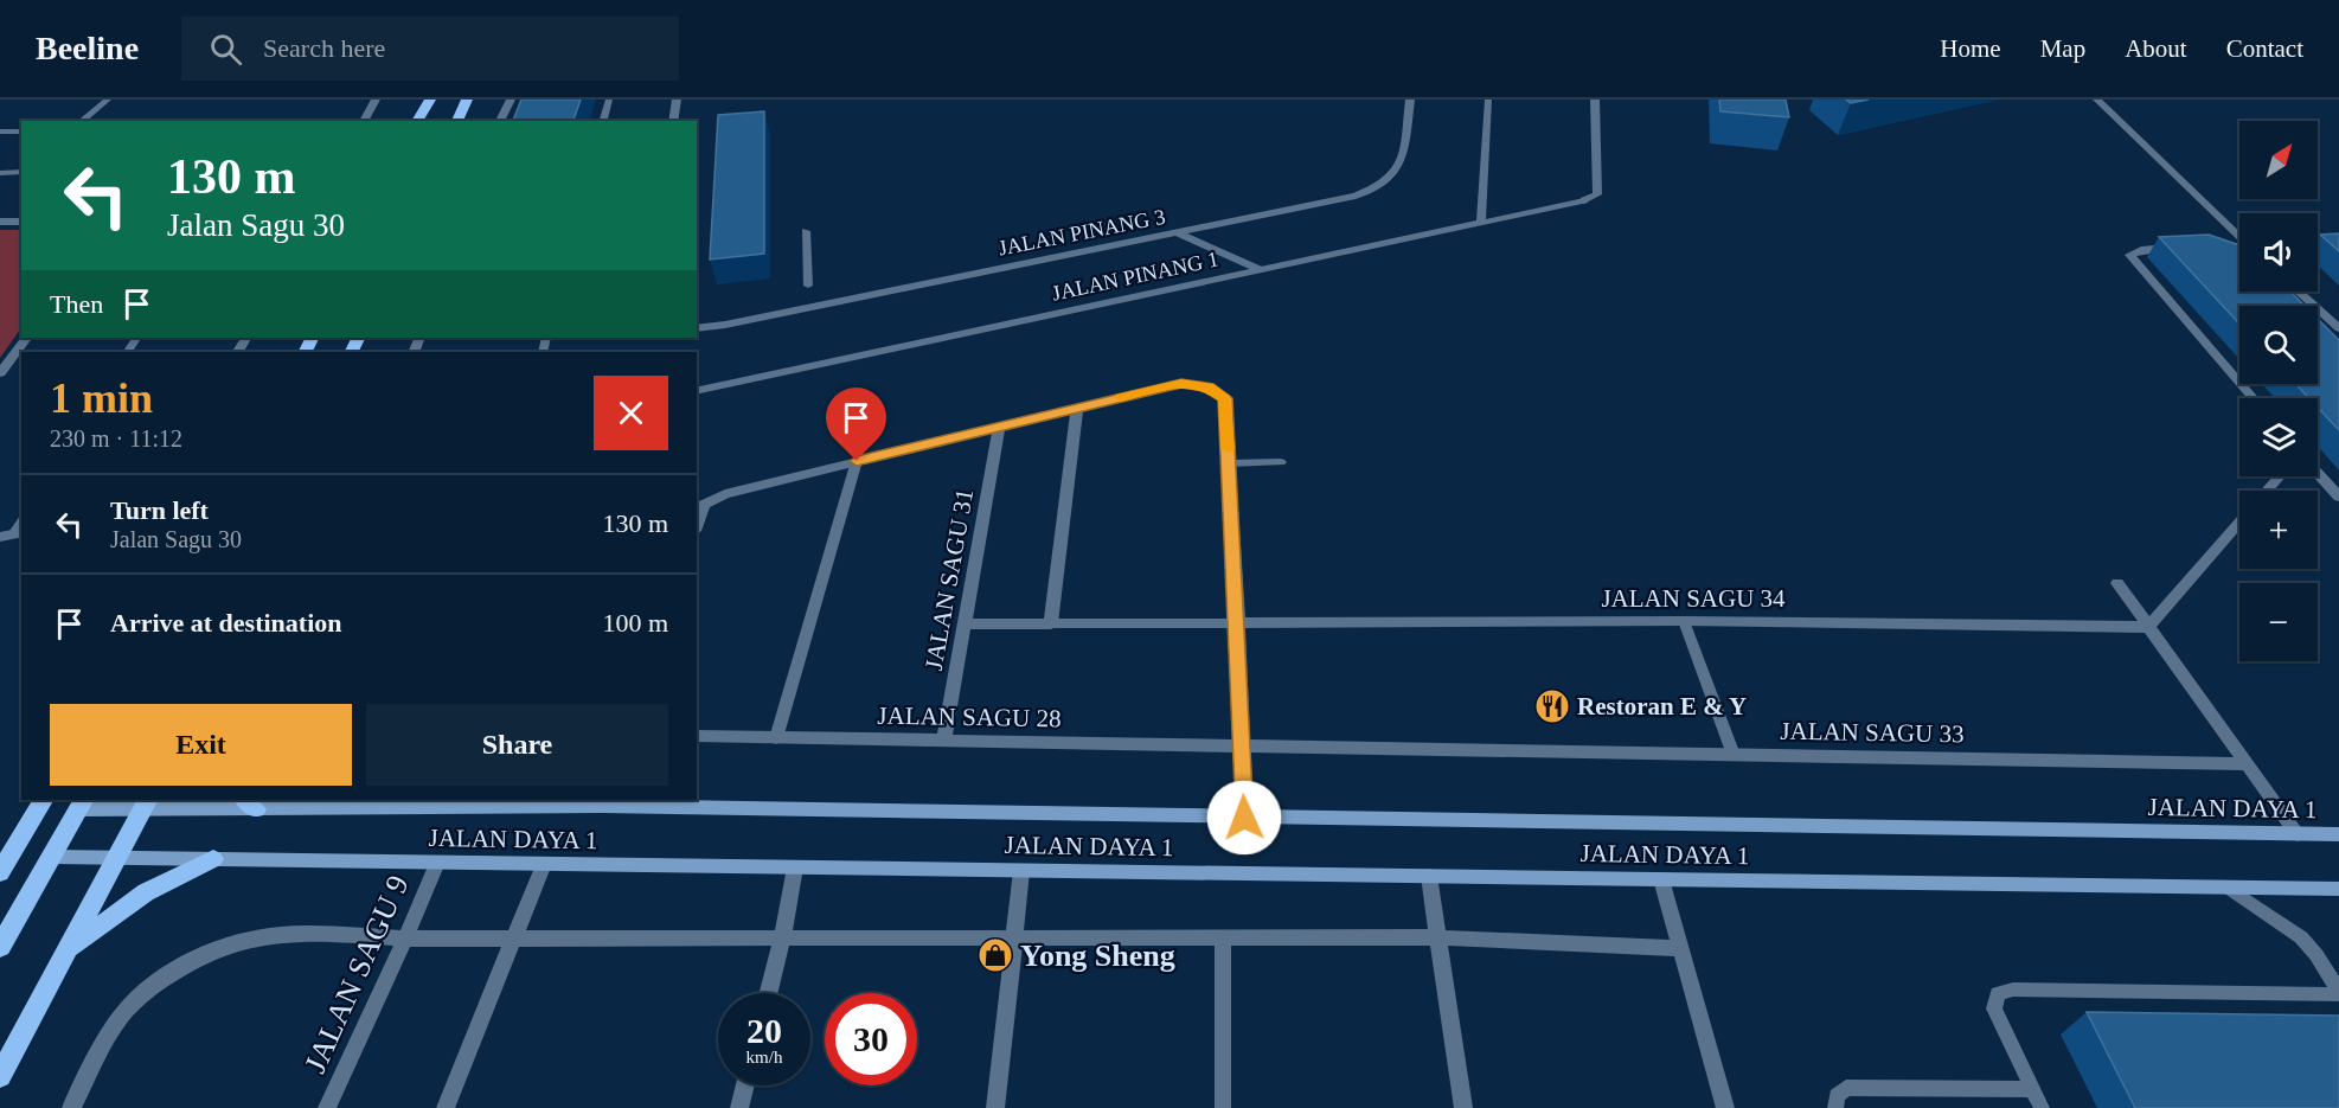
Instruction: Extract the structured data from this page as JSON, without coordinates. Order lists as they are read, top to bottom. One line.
{"streets":{"main road":["JALAN DAYA 1"],"street":["JALAN PINANG 3","JALAN SAGU 31","JALAN SAGU 34","JALAN SAGU 28","JALAN SAGU 33","JALAN SAGU 9"],"lane":["JALAN PINANG 1"]},"crossings":[["JALAN SAGU 31","JALAN SAGU 28"],["JALAN SAGU 28","JALAN SAGU 33"],["JALAN DAYA 1","JALAN SAGU 9"]],"places":{"restaurant":["Restoran E & Y"],"shop":["Yong Sheng"]},"north":"top right","page":{"header":"Beeline","search":"Search here","nav":["Home","Map","About","Contact"],"map_buttons":["+","−"],"turn":["130 m","Jalan Sagu 30"],"then":"Then","heading":["1 min","230 m · 11:12"],"list":[{"name":"Turn left","note":"Jalan Sagu 30","value":"130 m"},{"name":"Arrive at destination","value":"100 m"}],"buttons":["Exit","Share"],"speed":"20 km/h","limit":"30"}}
